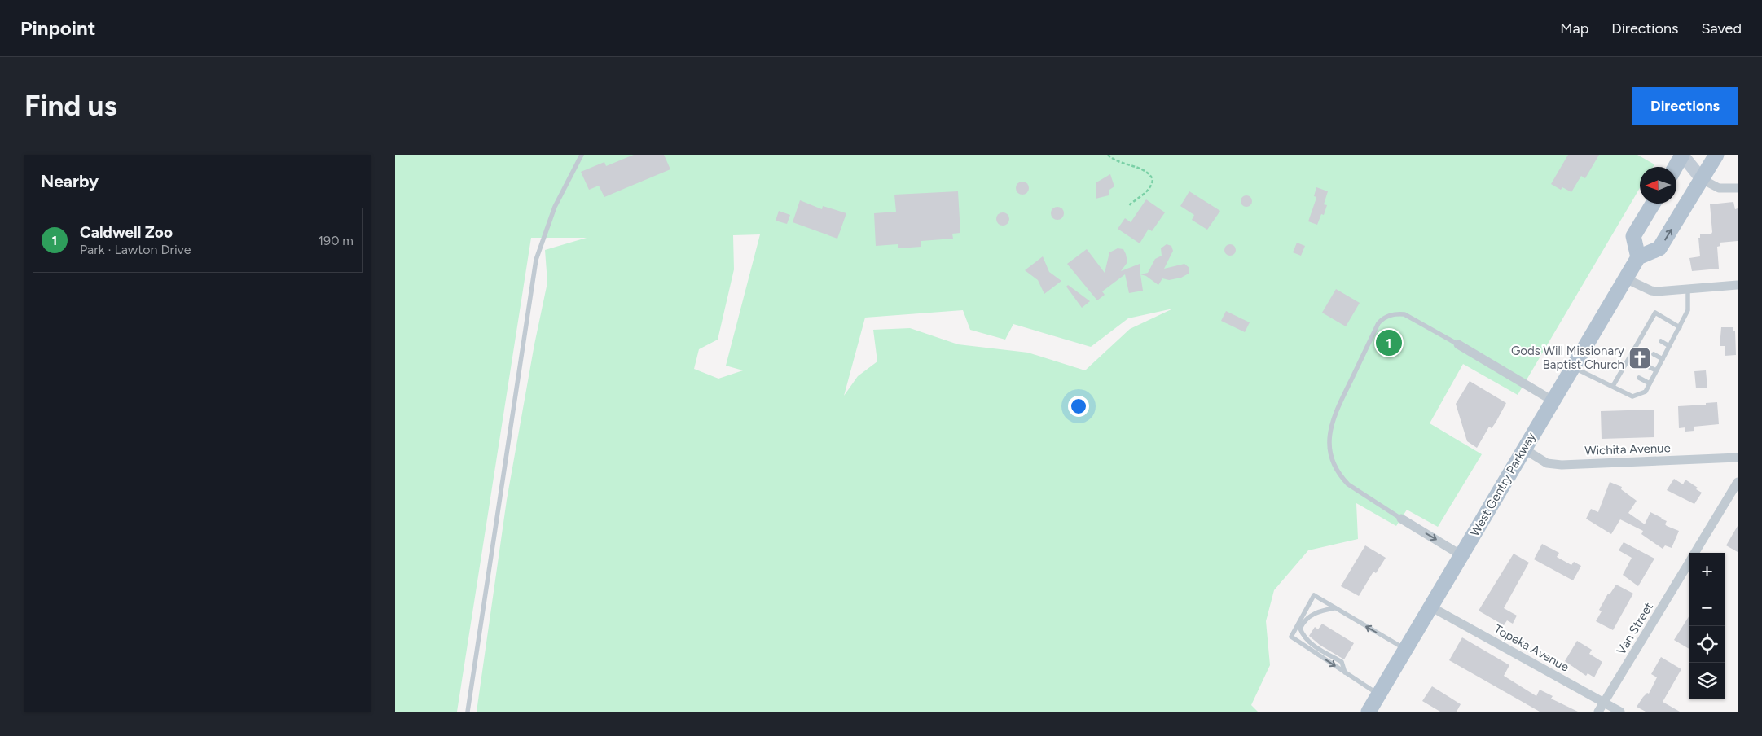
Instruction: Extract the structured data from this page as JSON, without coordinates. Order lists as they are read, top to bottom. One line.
{"streets":{"main road":["West Gentry Parkway"],"street":["Wichita Avenue","Van Street","Topeka Avenue"]},"crossings":[["Wichita Avenue","West Gentry Parkway"],["West Gentry Parkway","Topeka Avenue"],["Van Street","Topeka Avenue"]],"places":{"church":["Gods Will Missionary Baptist Church"]},"north":"left","page":{"header":"Pinpoint","nav":["Map","Directions","Saved"],"buttons":"Directions","title":"Find us","heading":"Nearby","list":[{"mark":"1","name":"Caldwell Zoo","note":"Park · Lawton Drive","value":"190 m"}],"pins":"1","map_buttons":["+","−"]}}
